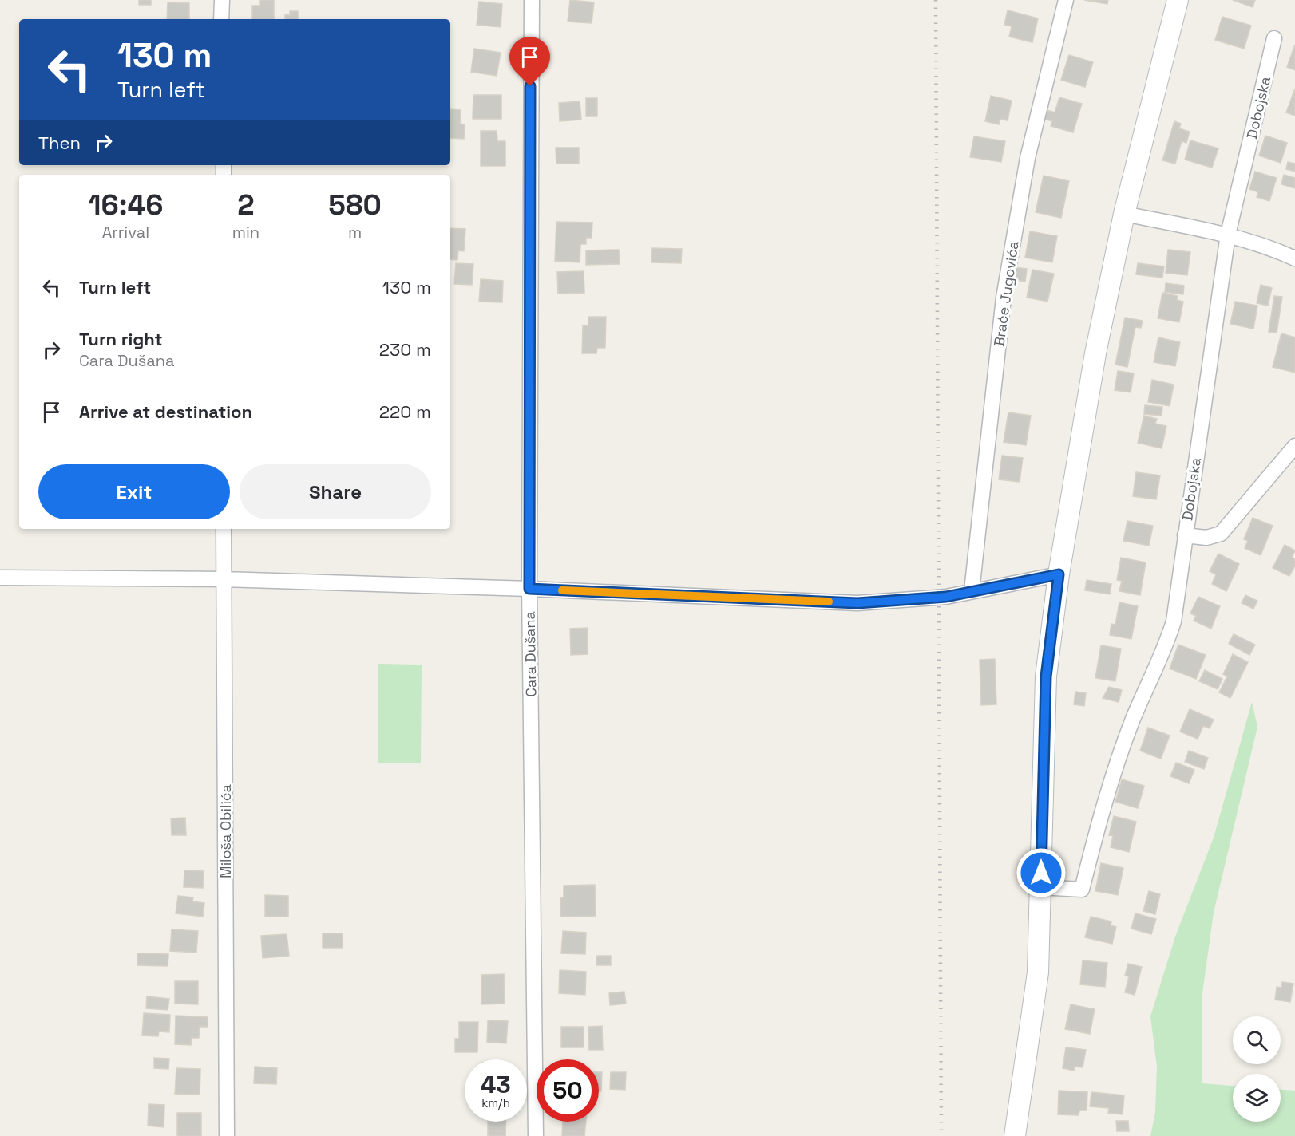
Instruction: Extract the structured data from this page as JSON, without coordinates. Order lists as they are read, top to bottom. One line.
{"streets":{"street":["Dobojska","Braće Jugovića","Cara Dušana","Miloša Obilića"]},"page":{"turn":["130 m","Turn left"],"then":"Then","eta":["16:46","Arrival","2","min","580","m"],"list":[{"name":"Turn left","value":"130 m"},{"name":"Turn right","note":"Cara Dušana","value":"230 m"},{"name":"Arrive at destination","value":"220 m"}],"buttons":["Exit","Share"],"speed":"43 km/h","limit":"50"}}
